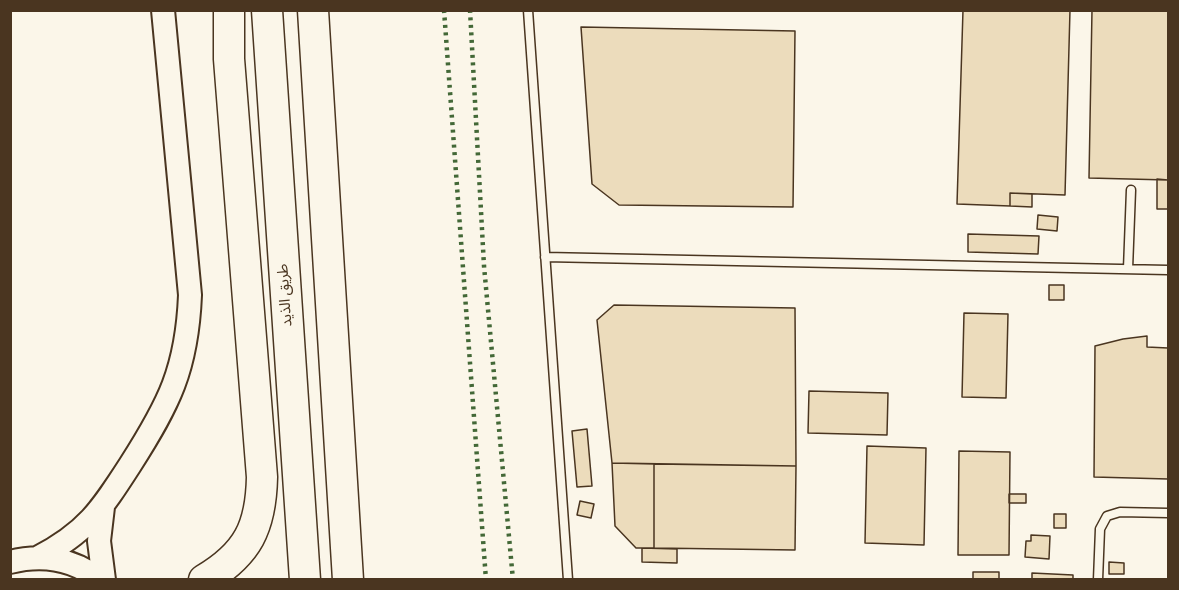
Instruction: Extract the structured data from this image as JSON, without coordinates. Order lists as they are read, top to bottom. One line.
{"streets":{"highway":["طريق الذيد"]}}
